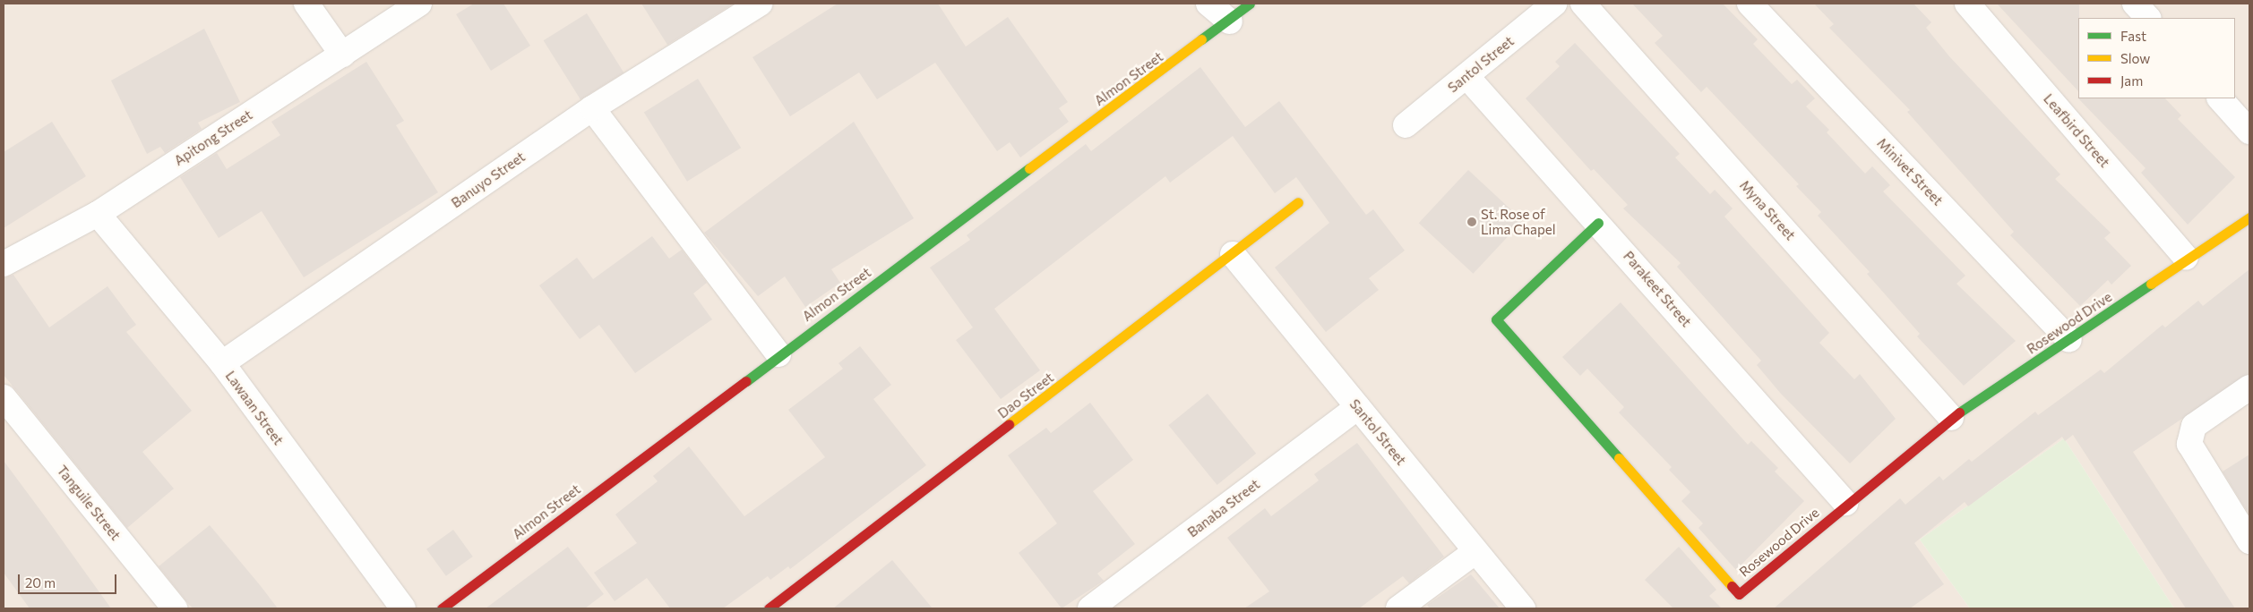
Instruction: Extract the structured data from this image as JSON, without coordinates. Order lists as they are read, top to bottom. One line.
{"streets":{"street":["Santol Street","Almon Street","Leafbird Street","Apitong Street","Minivet Street","Banuyo Street","Myna Street","Parakeet Street","Rosewood Drive","Dao Street","Lawaan Street","Tanguile Street","Banaba Street"]},"crossings":[["Santol Street","Parakeet Street"],["Santol Street","Dao Street"],["Santol Street","Banaba Street"],["Leafbird Street","Rosewood Drive"],["Apitong Street","Lawaan Street"],["Minivet Street","Rosewood Drive"],["Banuyo Street","Lawaan Street"],["Myna Street","Rosewood Drive"],["Parakeet Street","Rosewood Drive"]],"places":["St. Rose of Lima Chapel"],"legend":["Fast","Slow","Jam"],"scale_bar":"20 m"}
